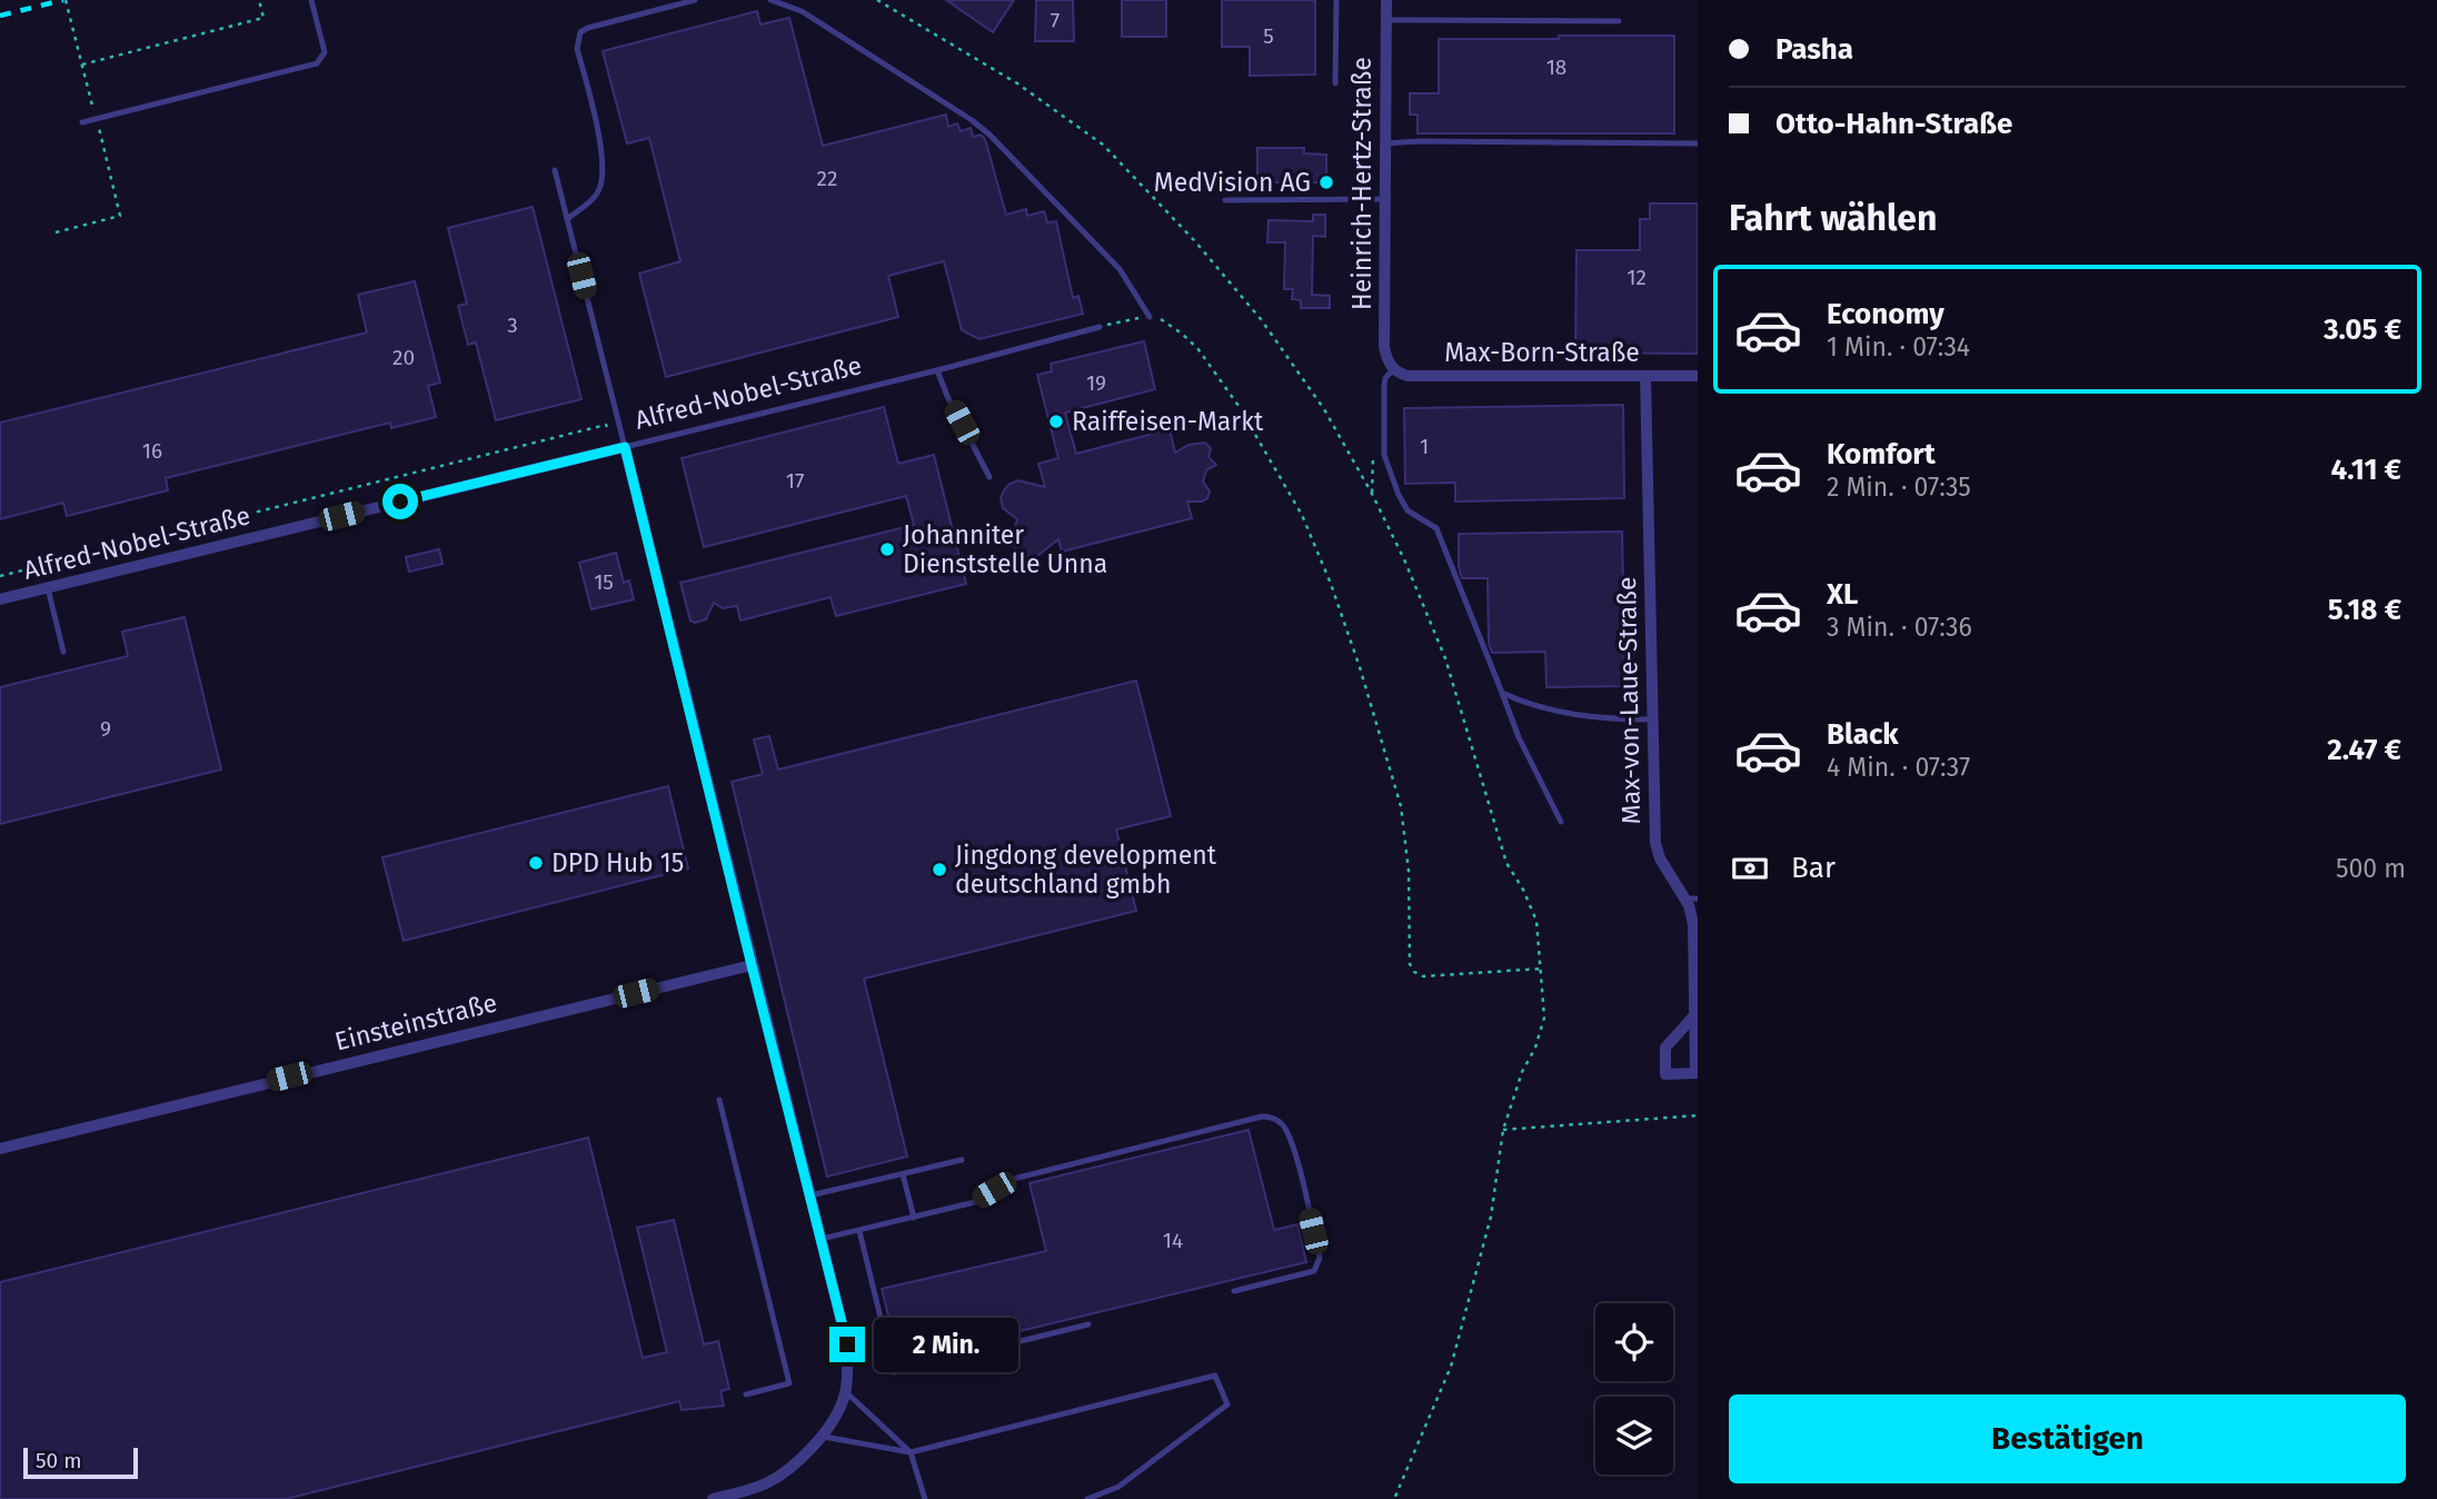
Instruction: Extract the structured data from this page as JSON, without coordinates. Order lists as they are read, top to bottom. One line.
{"streets":{"street":["Heinrich-Hertz-Straße","Max-Born-Straße","Alfred-Nobel-Straße","Max-von-Laue-Straße","Einsteinstraße"]},"crossings":[["Heinrich-Hertz-Straße","Max-Born-Straße"],["Max-Born-Straße","Max-von-Laue-Straße"]],"places":["MedVision AG","Raiffeisen-Markt","Johanniter Dienststelle Unna","DPD Hub 15","Jingdong development deutschland gmbh"],"house_numbers":["7","5","18","22","12","3","20","19","1","16","17","15","9","14"],"scale_bar":"50 m","page":{"banner":["Pasha","Otto-Hahn-Straße"],"heading":"Fahrt wählen","list":[{"name":"Economy","note":"1 Min. · 07:34","value":"3.05 €"},{"name":"Komfort","note":"2 Min. · 07:35","value":"4.11 €"},{"name":"XL","note":"3 Min. · 07:36","value":"5.18 €"},{"name":"Black","note":"4 Min. · 07:37","value":"2.47 €"}],"pay":["Bar","500 m"],"bubble":"2 Min.","buttons":"Bestätigen","scale":"50 m"}}
